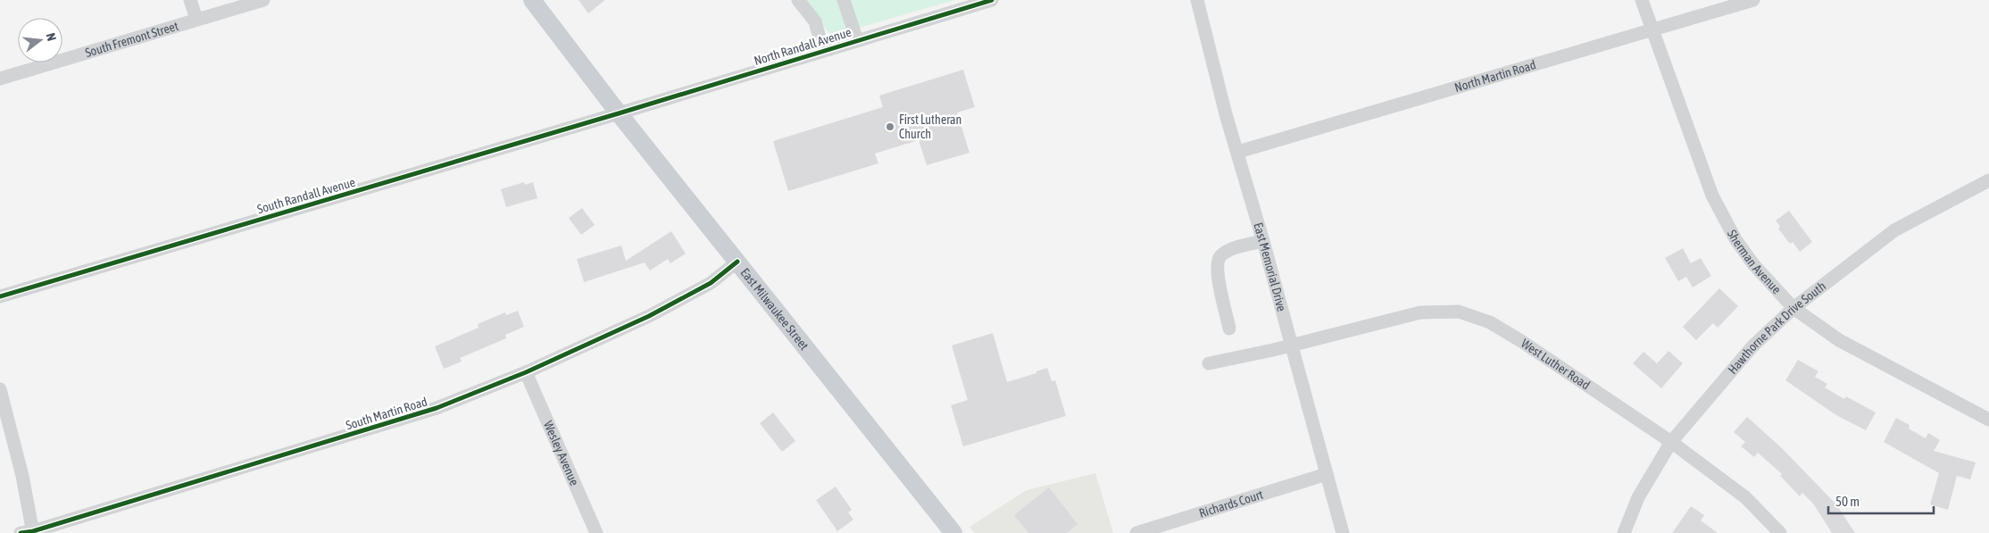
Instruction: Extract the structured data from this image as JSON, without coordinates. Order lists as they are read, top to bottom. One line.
{"streets":{"main road":["East Milwaukee Street"],"street":["South Fremont Street","North Randall Avenue","North Martin Road","South Randall Avenue","Sherman Avenue","East Memorial Drive","Hawthorne Park Drive South","West Luther Road","South Martin Road","Wesley Avenue","Richards Court"]},"crossings":[["North Randall Avenue","South Randall Avenue"],["North Randall Avenue","East Milwaukee Street"],["North Martin Road","Sherman Avenue"],["North Martin Road","East Memorial Drive"],["South Randall Avenue","East Milwaukee Street"],["Sherman Avenue","Hawthorne Park Drive South"],["East Memorial Drive","West Luther Road"],["East Memorial Drive","Richards Court"],["East Milwaukee Street","South Martin Road"],["Hawthorne Park Drive South","West Luther Road"],["South Martin Road","Wesley Avenue"]],"places":["First Lutheran Church"],"scale_bar":"50 m","north":"right"}
